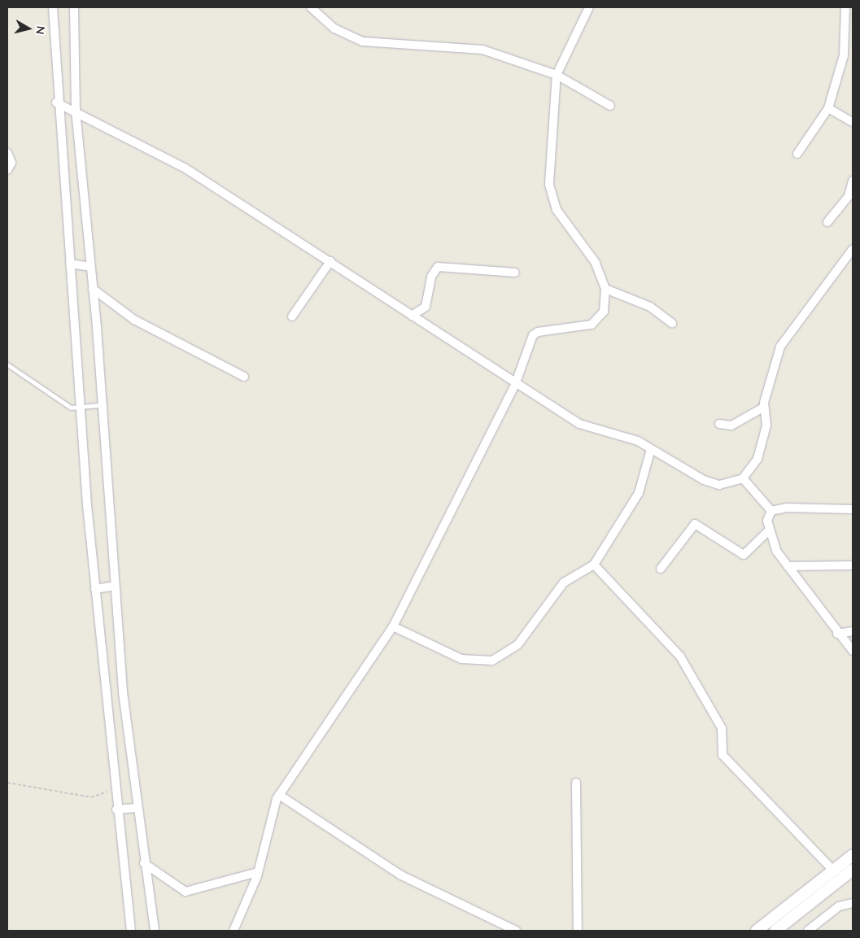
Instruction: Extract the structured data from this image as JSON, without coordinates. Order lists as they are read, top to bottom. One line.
{"north":"right"}
